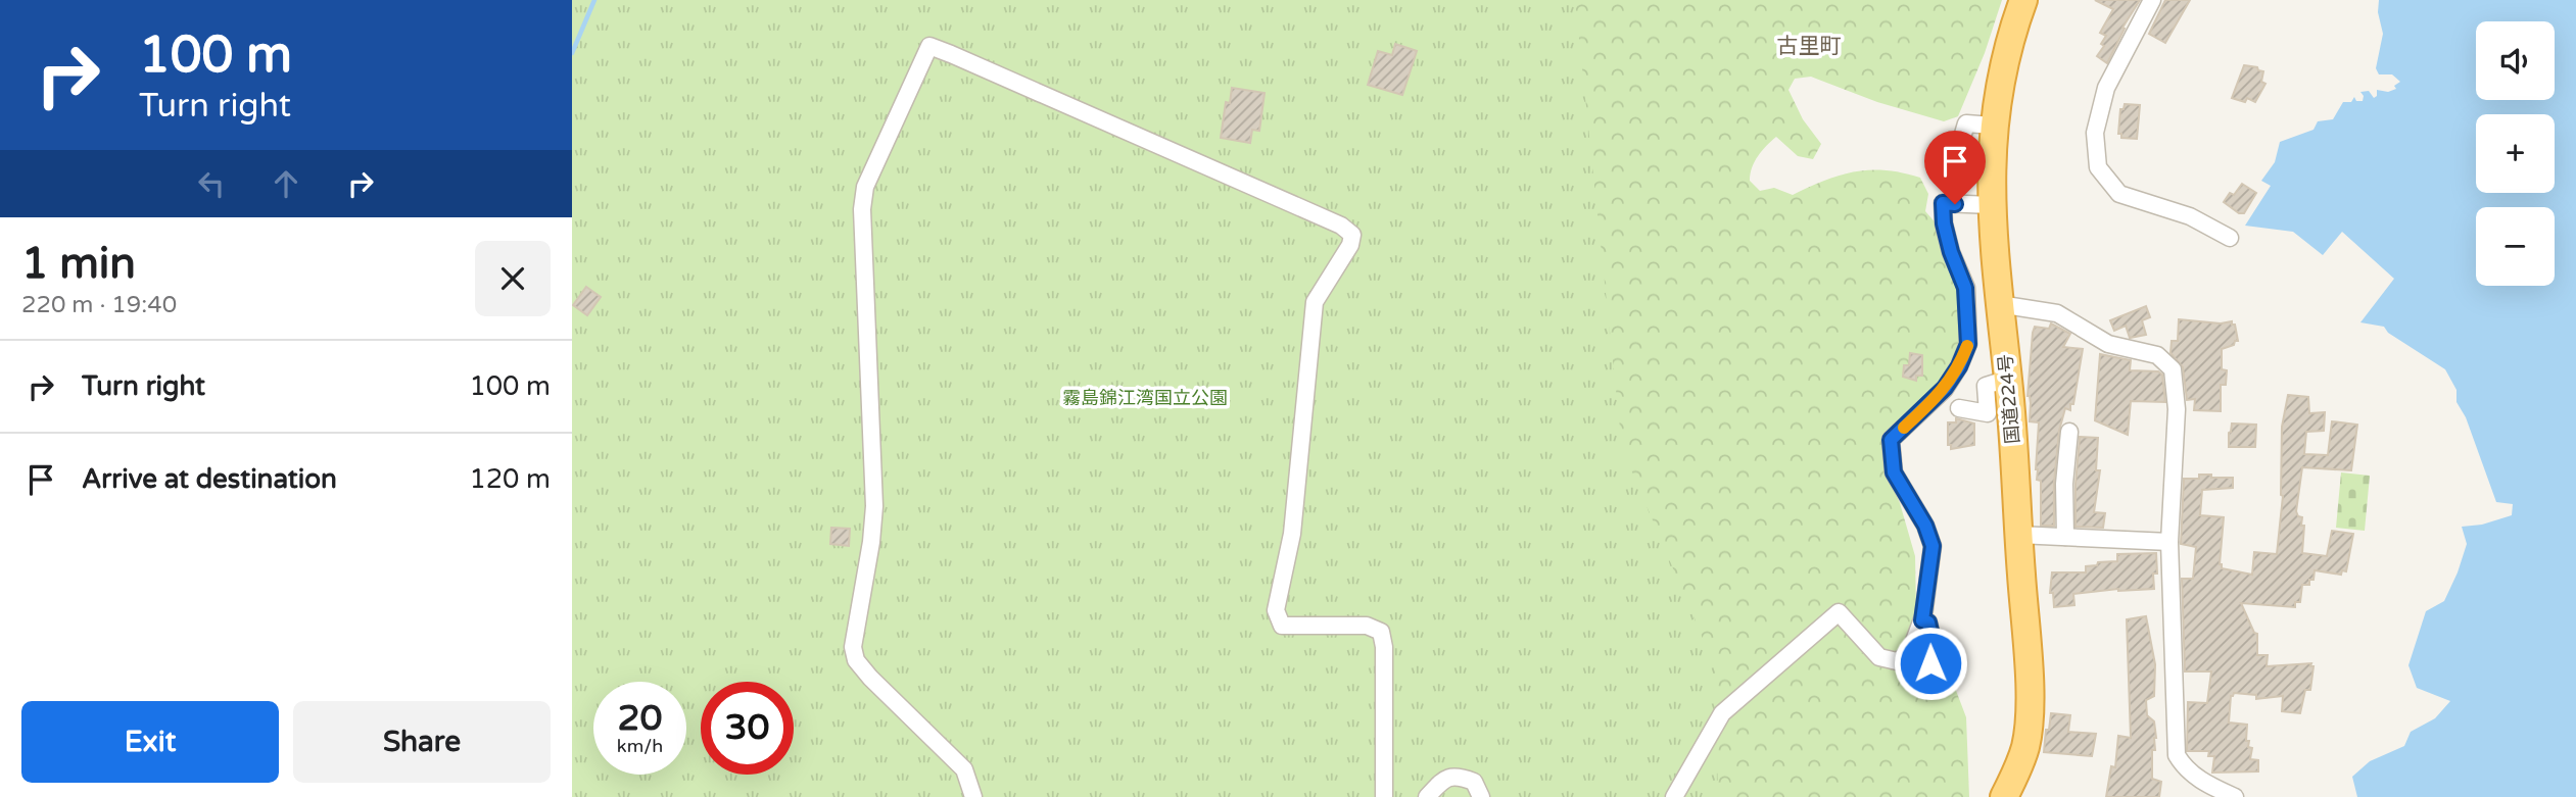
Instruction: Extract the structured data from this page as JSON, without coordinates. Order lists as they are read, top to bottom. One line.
{"streets":{"highway":["国道224号"]},"districts":["古里町"],"parks":["霧島錦江湾国立公園"],"page":{"turn":["100 m","Turn right"],"map_buttons":["+","−"],"heading":["1 min","220 m · 19:40"],"list":[{"name":"Turn right","value":"100 m"},{"name":"Arrive at destination","value":"120 m"}],"speed":"20 km/h","limit":"30","buttons":["Exit","Share"]}}
